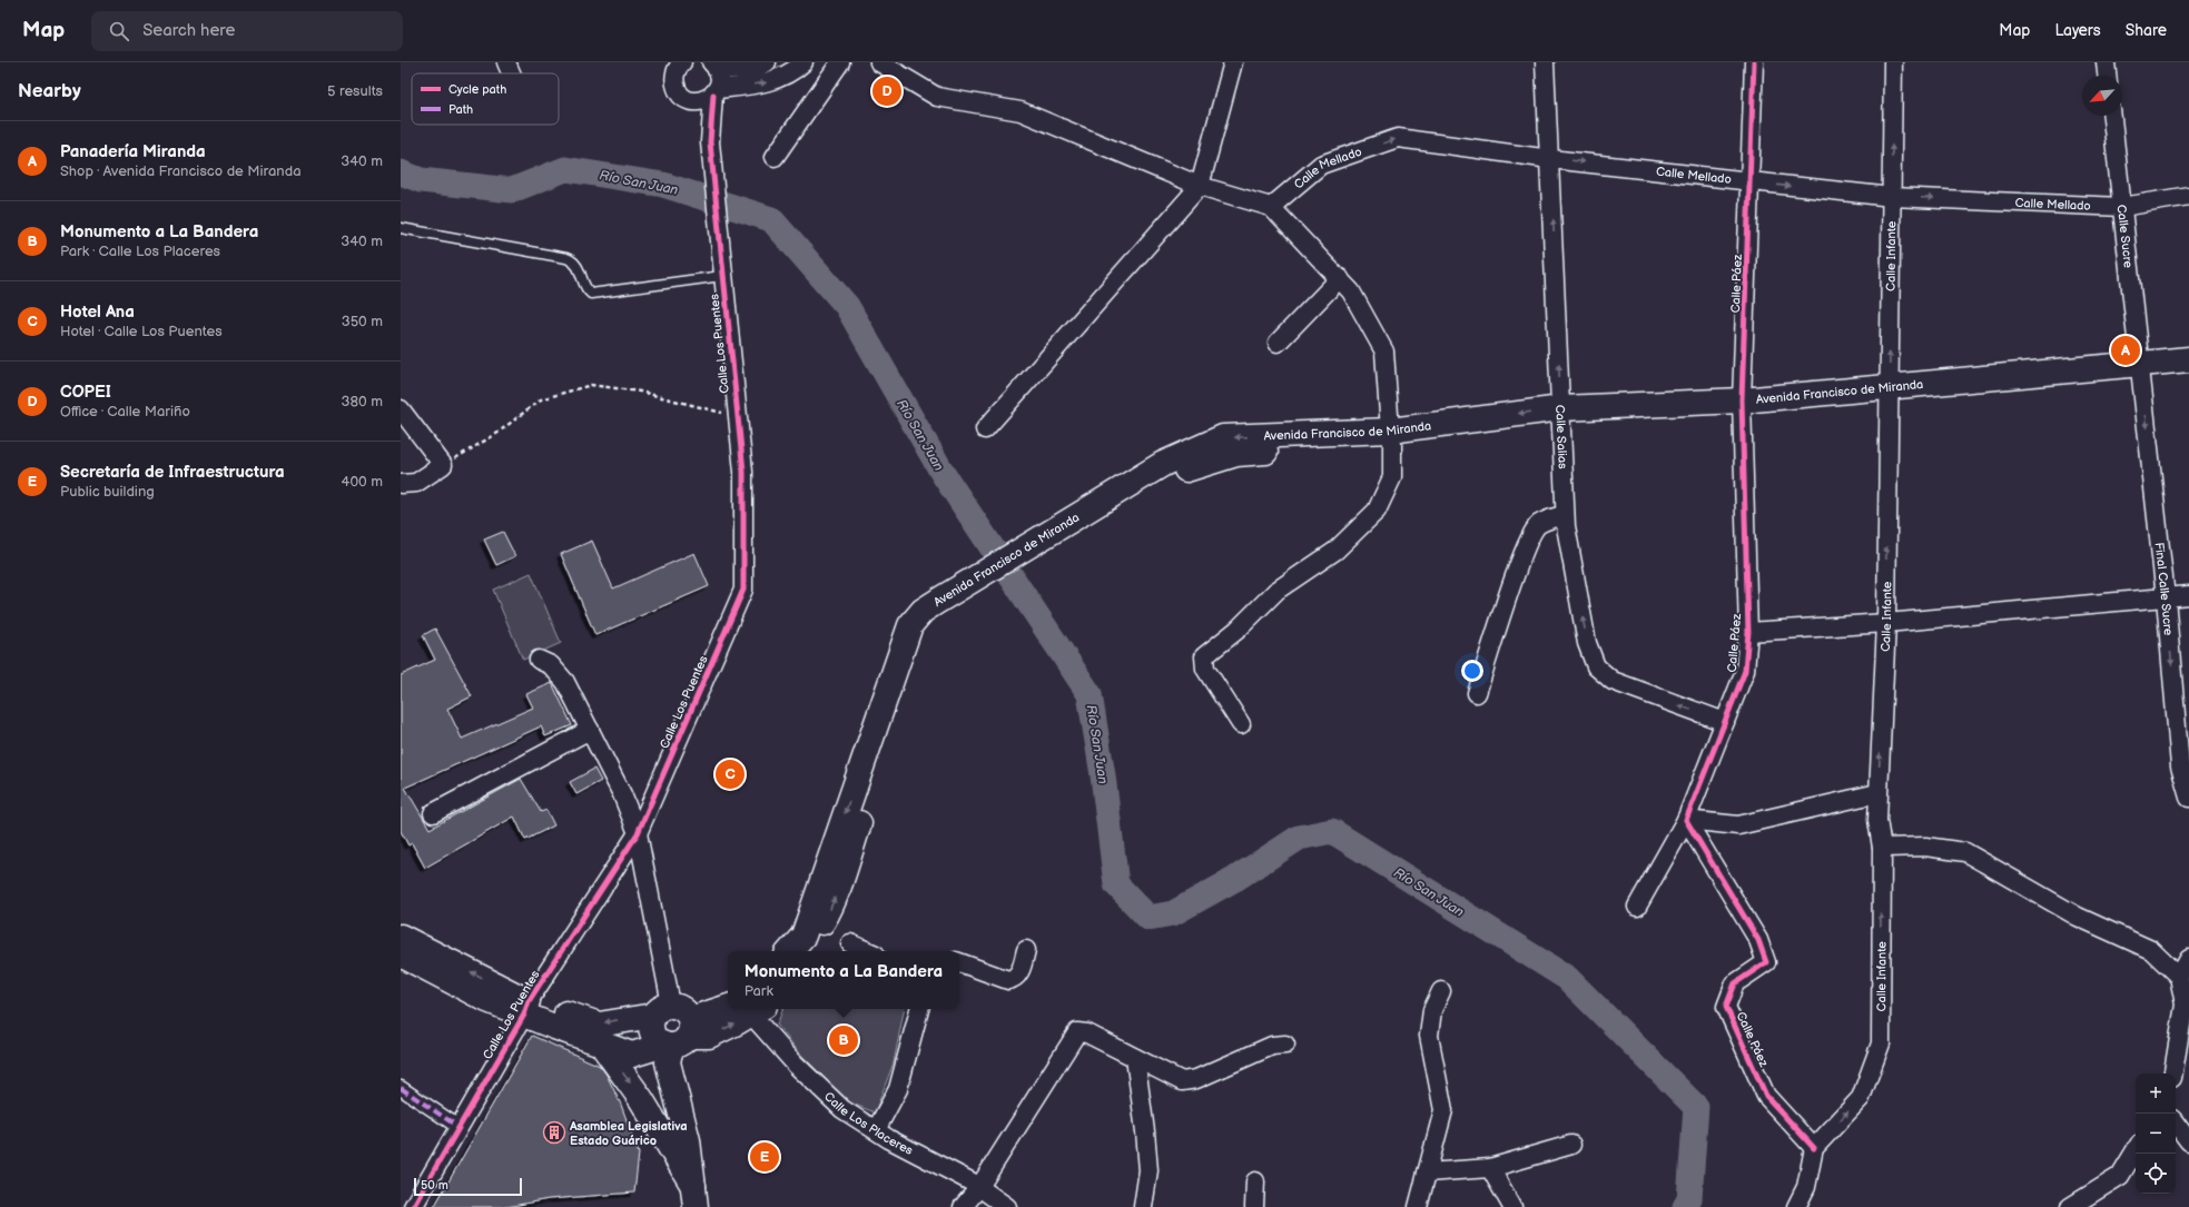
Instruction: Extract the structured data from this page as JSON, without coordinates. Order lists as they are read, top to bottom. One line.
{"streets":{"main road":["Avenida Francisco de Miranda"],"street":["Calle Mellado","Calle Sucre","Calle Infante","Calle Páez","Calle Los Puentes","Calle Salias","Final Calle Sucre","Calle Los Placeres"]},"crossings":[["Calle Mellado","Calle Sucre"],["Calle Mellado","Calle Infante"],["Calle Mellado","Calle Páez"],["Calle Mellado","Calle Salias"],["Calle Sucre","Avenida Francisco de Miranda"],["Calle Sucre","Final Calle Sucre"],["Calle Infante","Calle Páez"],["Calle Infante","Avenida Francisco de Miranda"],["Calle Páez","Avenida Francisco de Miranda"],["Calle Páez","Calle Salias"],["Avenida Francisco de Miranda","Calle Salias"],["Avenida Francisco de Miranda","Final Calle Sucre"]],"one_way":["Calle Mellado","Calle Infante","Calle Salias","Final Calle Sucre"],"water":["Río San Juan"],"places":{"building":["Asamblea Legislativa Estado Guárico"]},"legend":["Cycle path","Path"],"scale_bar":"50 m","north":"bottom left","page":{"header":"Map","search":"Search here","nav":["Map","Layers","Share"],"heading":["Nearby","5 results"],"pins":["D","A","C","B","E"],"list":[{"mark":"A","name":"Panadería Miranda","note":"Shop · Avenida Francisco de Miranda","value":"340 m"},{"mark":"B","name":"Monumento a La Bandera","note":"Park · Calle Los Placeres","value":"340 m"},{"mark":"C","name":"Hotel Ana","note":"Hotel · Calle Los Puentes","value":"350 m"},{"mark":"D","name":"COPEI","note":"Office · Calle Mariño","value":"380 m"},{"mark":"E","name":"Secretaría de Infraestructura","note":"Public building","value":"400 m"}],"popup":["Monumento a La Bandera","Park"],"map_buttons":["+","−"],"scale":"50 m"}}
